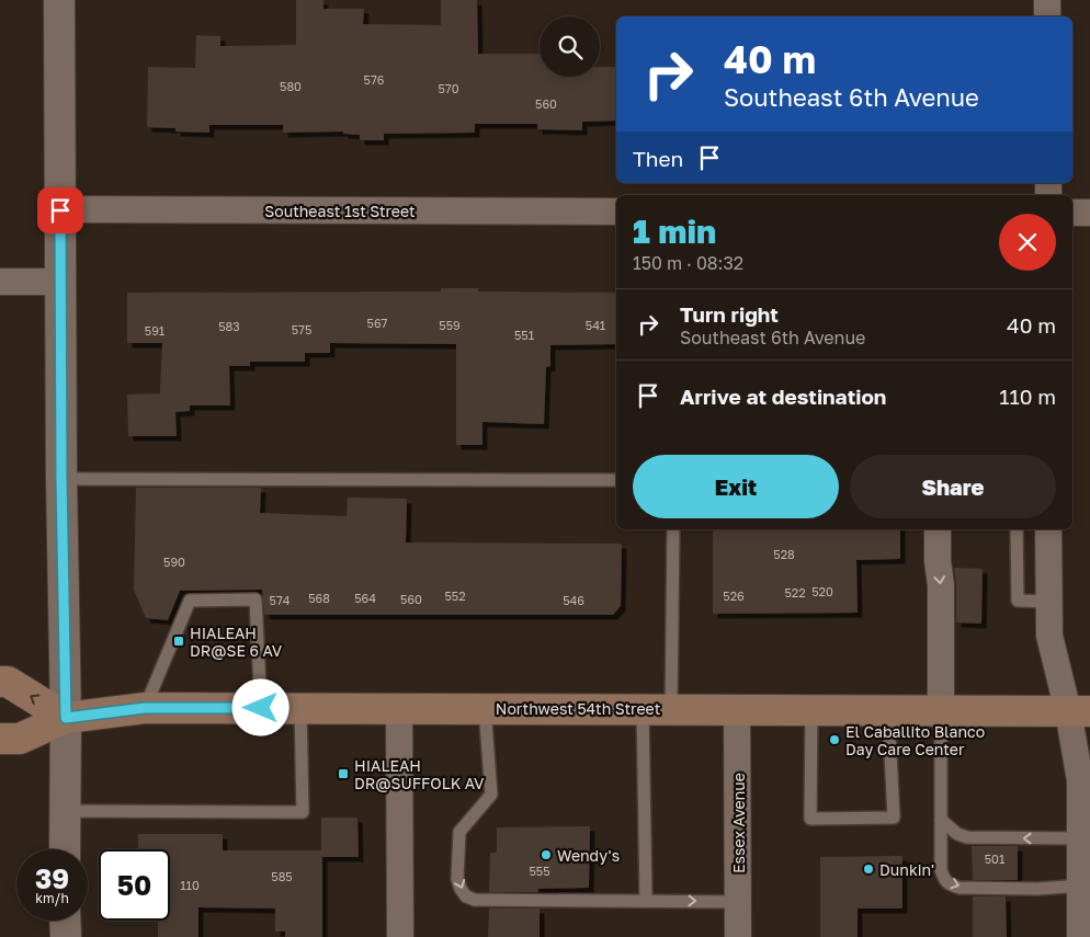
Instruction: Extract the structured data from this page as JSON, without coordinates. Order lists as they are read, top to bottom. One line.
{"streets":{"main road":["Northwest 54th Street"],"street":["Southeast 1st Street","Essex Avenue"]},"crossings":[["Northwest 54th Street","Essex Avenue"]],"places":{"transit":["HIALEAH DR@SE 6 AV","HIALEAH DR@SUFFOLK AV"],"other":["El Caballito Blanco Day Care Center","Wendy's","Dunkin'"]},"house_numbers":["576","580","570","560","567","559","541","583","575","591","551","528","590","520","522","552","526","568","564","560","574","546","501","555","585","110"],"page":{"turn":["40 m","Southeast 6th Avenue"],"then":"Then","heading":["1 min","150 m · 08:32"],"list":[{"name":"Turn right","note":"Southeast 6th Avenue","value":"40 m"},{"name":"Arrive at destination","value":"110 m"}],"buttons":["Exit","Share"],"speed":"39 km/h","limit":"50"}}
